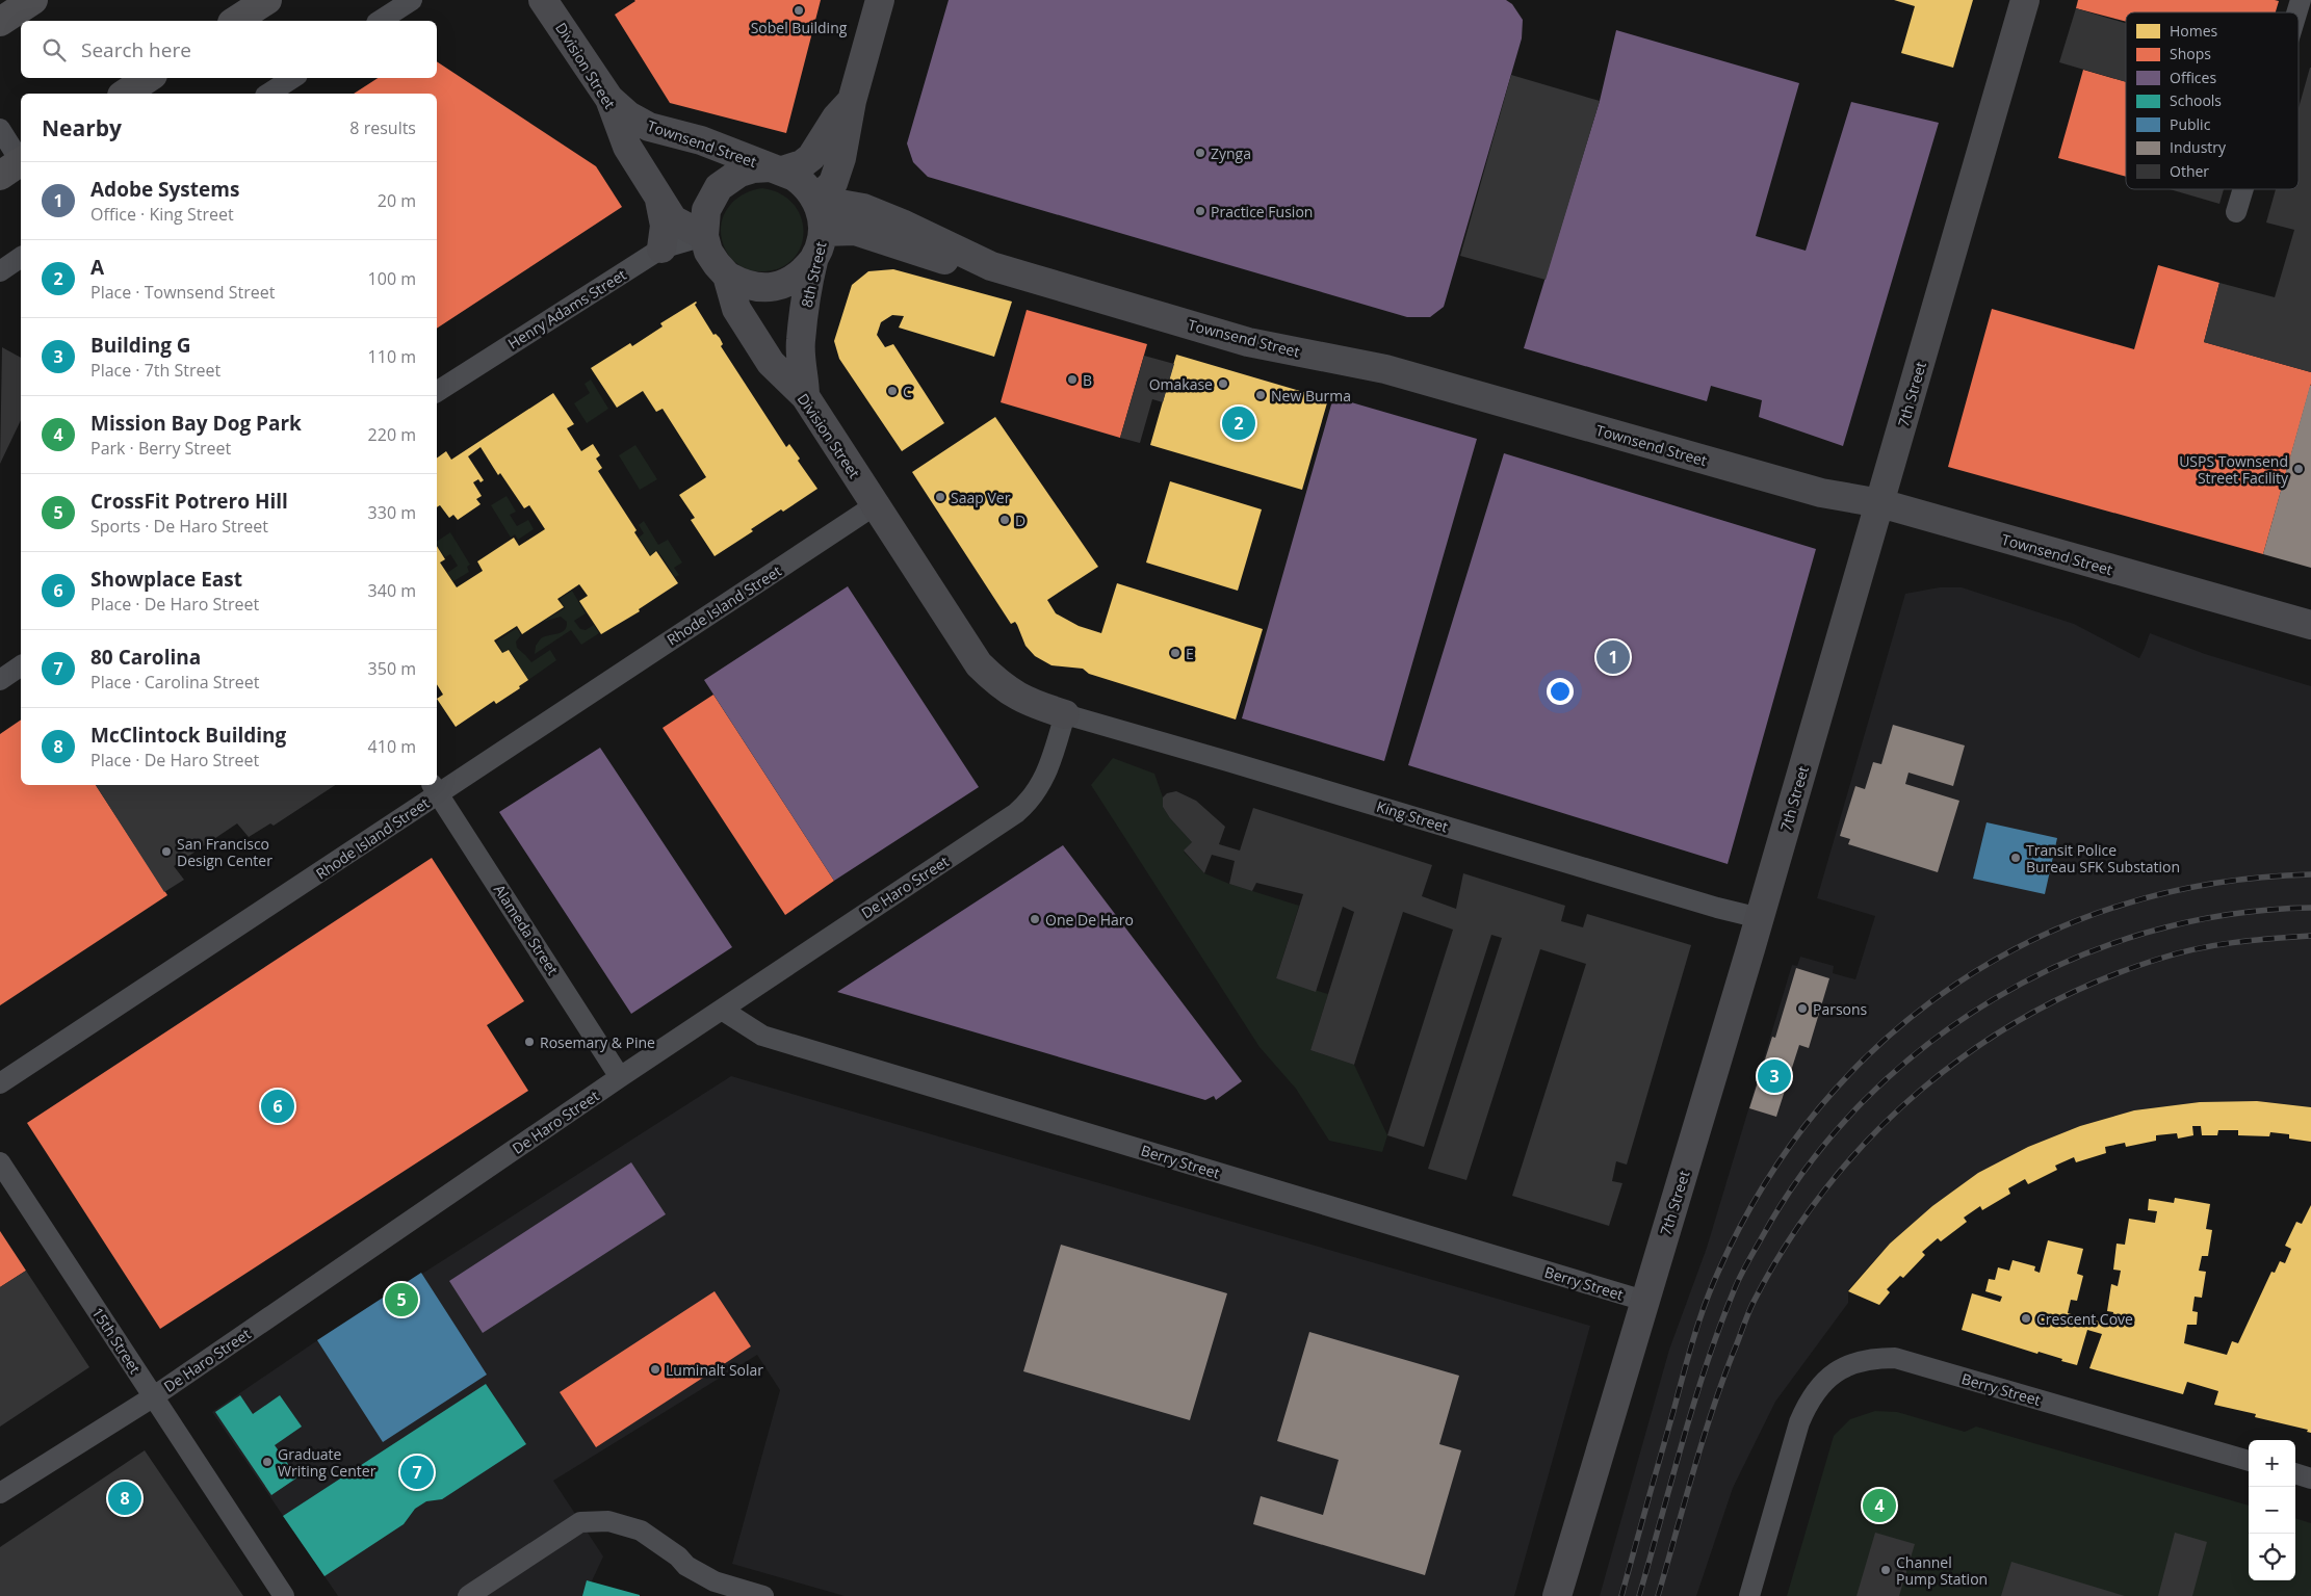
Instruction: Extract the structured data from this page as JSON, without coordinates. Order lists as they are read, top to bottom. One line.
{"streets":{"street":["Division Street","Townsend Street","8th Street","Henry Adams Street","7th Street","Rhode Island Street","King Street","De Haro Street","Alameda Street","Berry Street","15th Street"]},"crossings":[["Division Street","Townsend Street"],["Division Street","8th Street"],["Division Street","Henry Adams Street"],["Division Street","Rhode Island Street"],["Division Street","King Street"],["Division Street","De Haro Street"],["Townsend Street","8th Street"],["Townsend Street","Henry Adams Street"],["Townsend Street","7th Street"],["8th Street","Henry Adams Street"],["7th Street","King Street"],["7th Street","Berry Street"],["Rhode Island Street","Alameda Street"],["King Street","De Haro Street"],["De Haro Street","Alameda Street"],["De Haro Street","Berry Street"],["De Haro Street","15th Street"]],"places":["Sobel Building","Zynga","Practice Fusion","B","Omakase","C","New Burma","USPS Townsend Street Facility","Saap Ver","D","E","San Francisco Design Center","Transit Police Bureau SFK Substation","One De Haro","Parsons","Rosemary & Pine","Crescent Cove","Luminalt Solar","Graduate Writing Center","Channel Pump Station"],"legend":["Homes","Shops","Offices","Schools","Public","Industry","Other"],"page":{"search":"Search here","heading":["Nearby","8 results"],"list":[{"mark":"1","name":"Adobe Systems","note":"Office · King Street","value":"20 m"},{"mark":"2","name":"A","note":"Place · Townsend Street","value":"100 m"},{"mark":"3","name":"Building G","note":"Place · 7th Street","value":"110 m"},{"mark":"4","name":"Mission Bay Dog Park","note":"Park · Berry Street","value":"220 m"},{"mark":"5","name":"CrossFit Potrero Hill","note":"Sports · De Haro Street","value":"330 m"},{"mark":"6","name":"Showplace East","note":"Place · De Haro Street","value":"340 m"},{"mark":"7","name":"80 Carolina","note":"Place · Carolina Street","value":"350 m"},{"mark":"8","name":"McClintock Building","note":"Place · De Haro Street","value":"410 m"}],"pins":["2","1","3","6","5","7","8","4"],"map_buttons":["+","−"]}}
